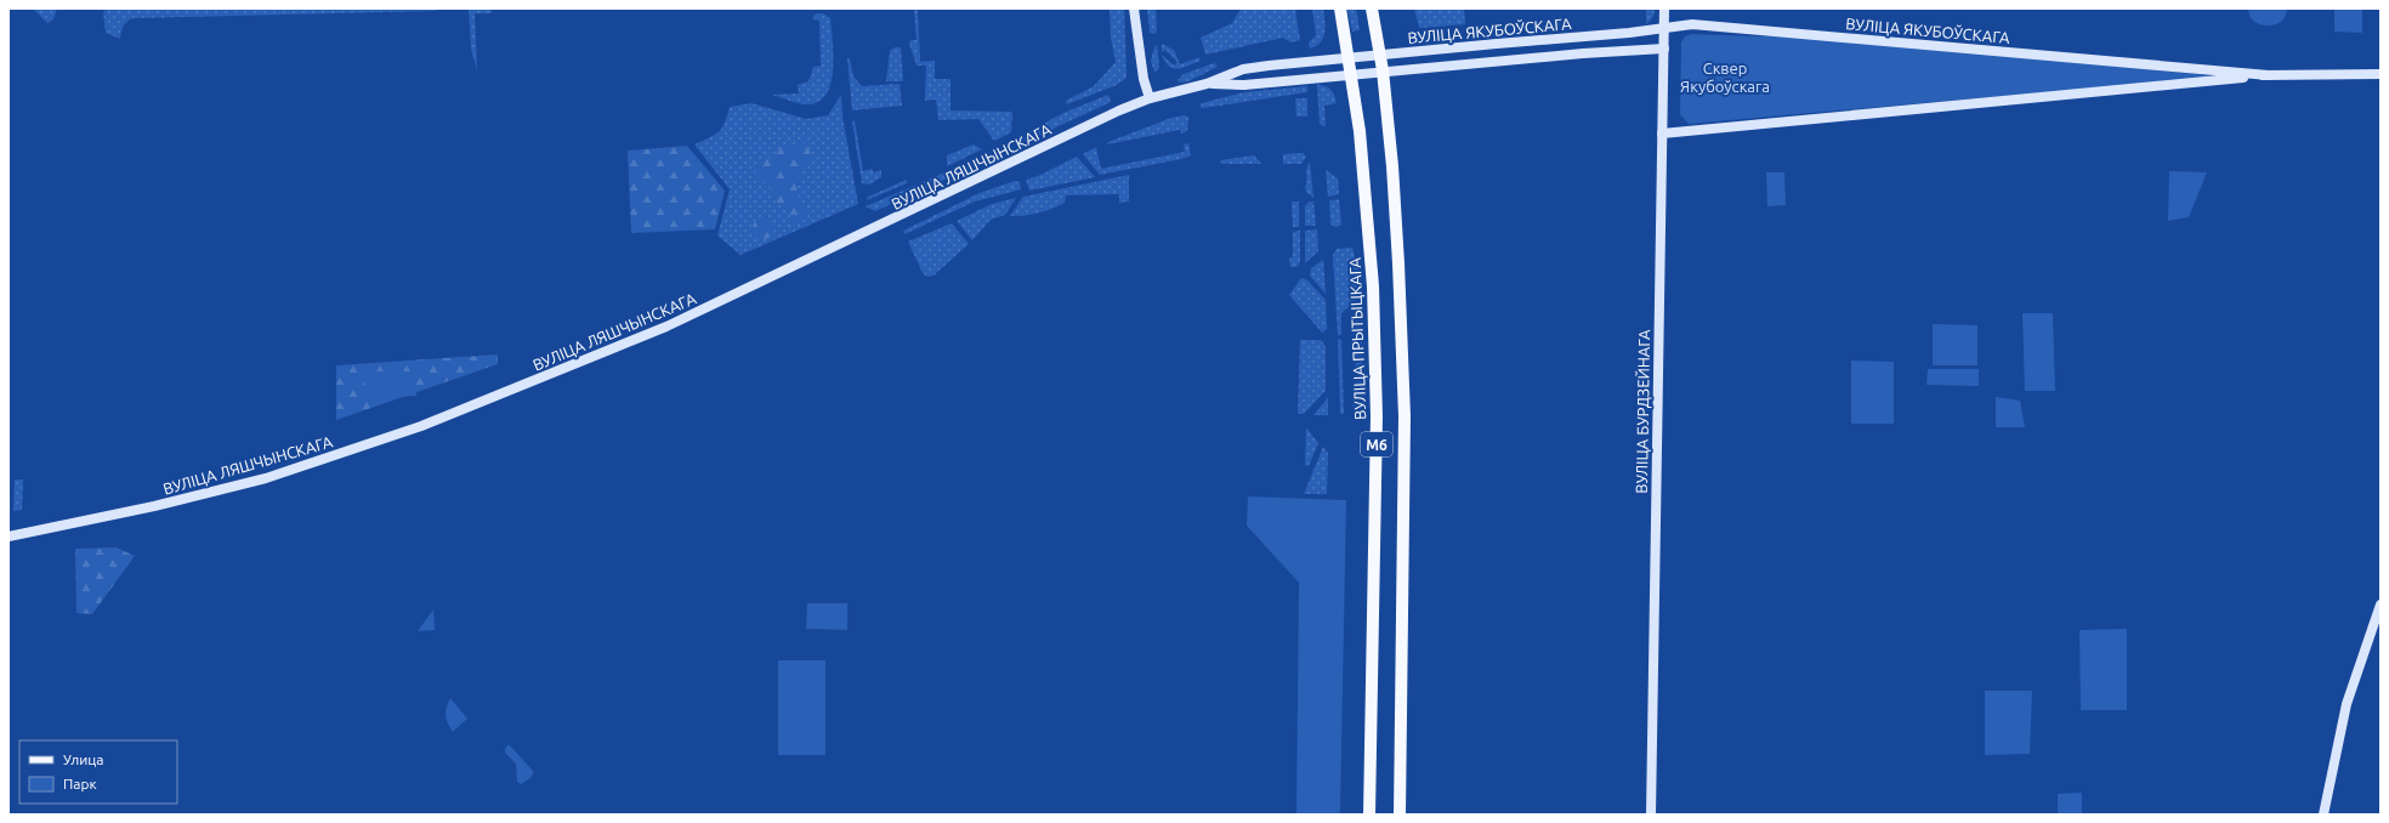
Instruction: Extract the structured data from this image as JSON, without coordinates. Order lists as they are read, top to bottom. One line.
{"streets":{"main road":["ВУЛІЦА ЯКУБОЎСКАГА","ВУЛІЦА ЛЯШЧЫНСКАГА","ВУЛІЦА ПРЫТЫЦКАГА","ВУЛІЦА БУРДЗЕЙНАГА","М6"]},"crossings":[["ВУЛІЦА ЯКУБОЎСКАГА","ВУЛІЦА ЛЯШЧЫНСКАГА"],["ВУЛІЦА ЯКУБОЎСКАГА","ВУЛІЦА БУРДЗЕЙНАГА"],["ВУЛІЦА ЯКУБОЎСКАГА","М6"],["ВУЛІЦА ЛЯШЧЫНСКАГА","ВУЛІЦА ПРЫТЫЦКАГА"],["ВУЛІЦА ЛЯШЧЫНСКАГА","М6"]],"parks":["Сквер Якубоўскага"],"legend":["Улица","Парк"]}
